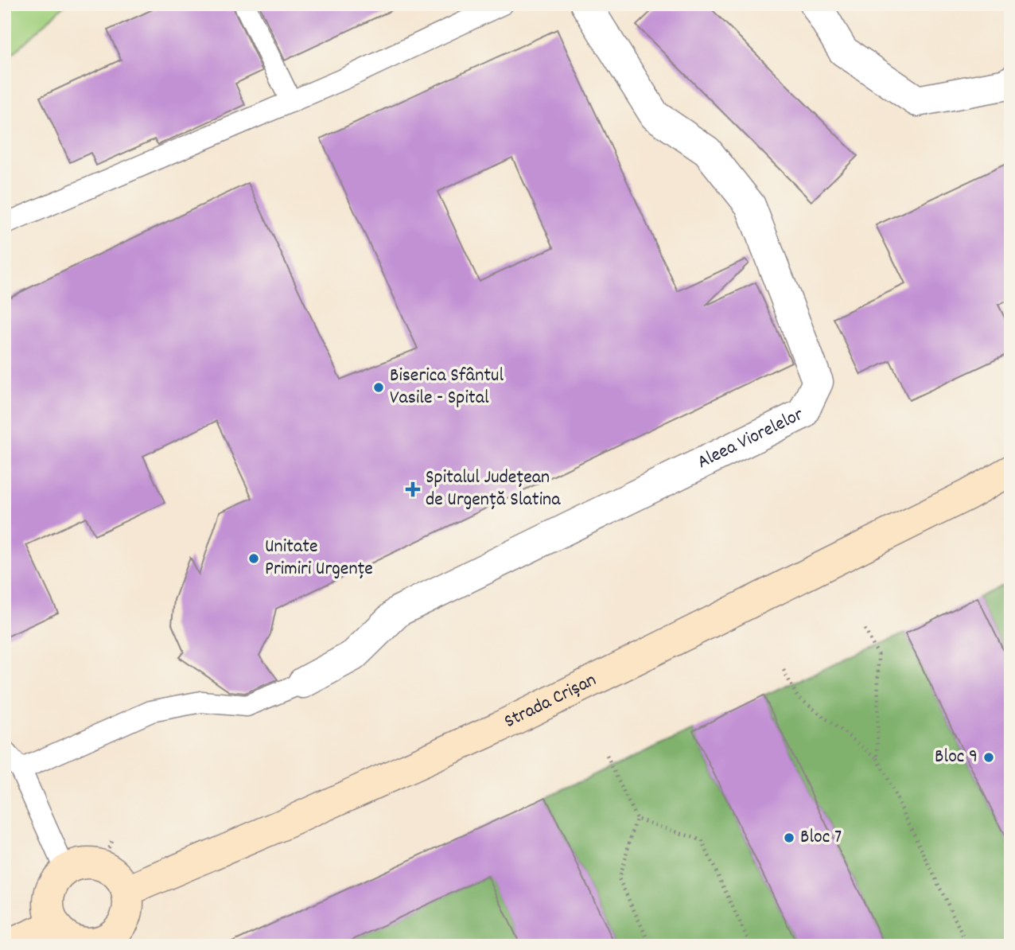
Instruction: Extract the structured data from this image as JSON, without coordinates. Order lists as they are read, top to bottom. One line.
{"streets":{"main road":["Strada Crișan"],"street":["Aleea Viorelelor"]},"places":{"other":["Biserica Sfântul Vasile - Spital","Unitate Primiri Urgențe","Bloc 9","Bloc 7"],"health":["Spitalul Județean de Urgență Slatina"]}}
